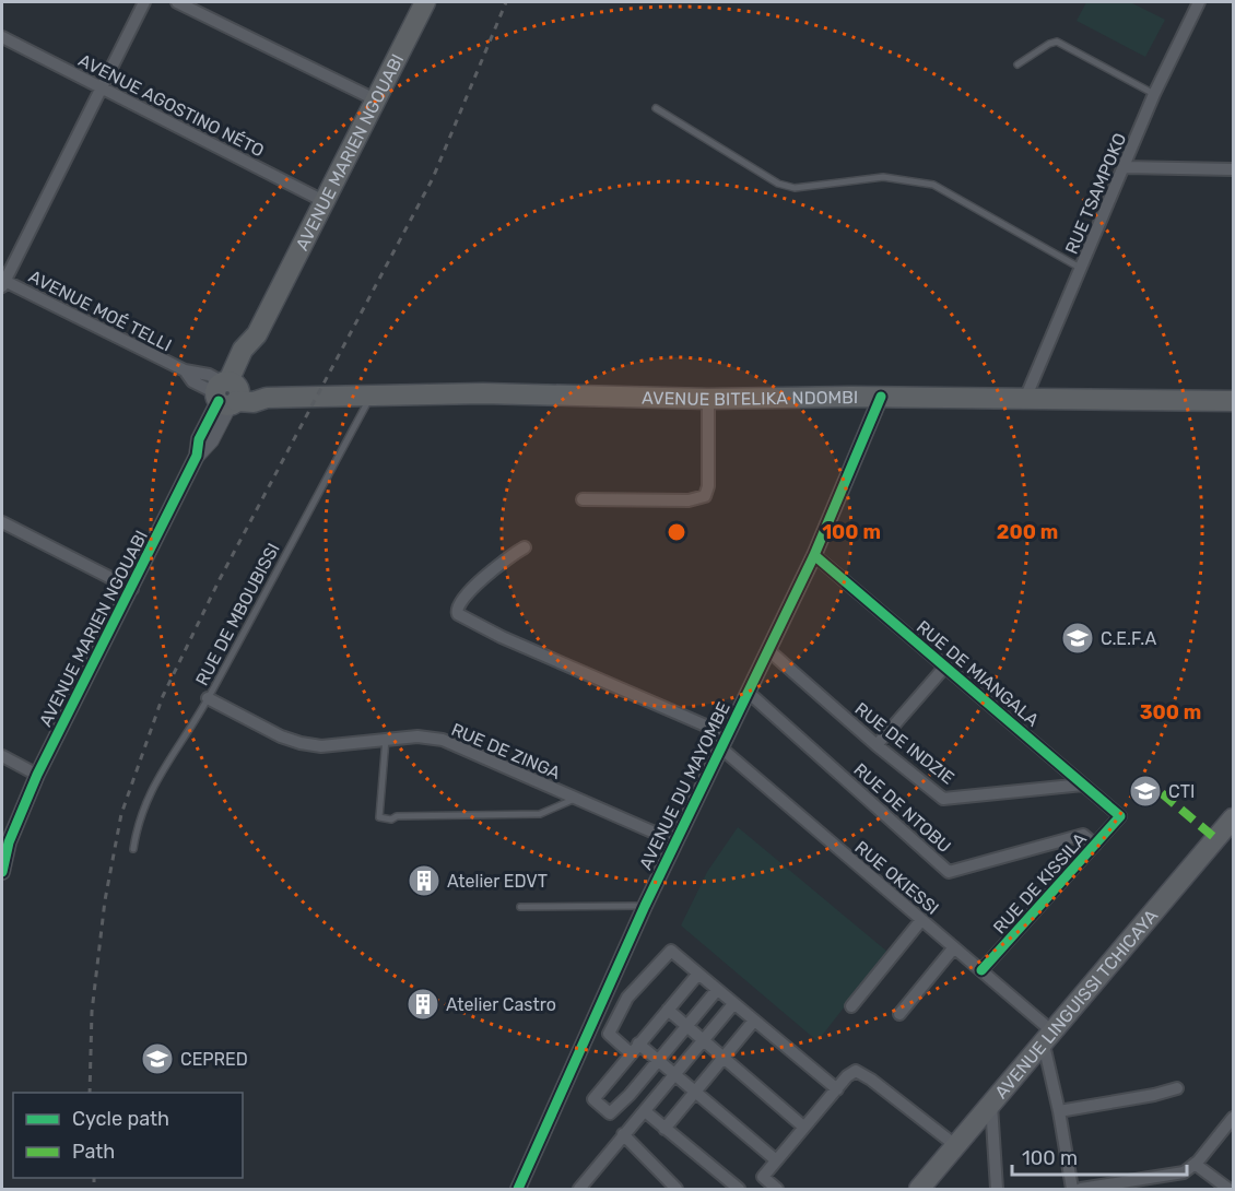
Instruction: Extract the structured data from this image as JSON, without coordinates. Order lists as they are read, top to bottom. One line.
{"streets":{"highway":["AVENUE MARIEN NGOUABI","AVENUE BITELIKA NDOMBI"],"main road":["AVENUE LINGUISSI TCHICAYA"],"street":["AVENUE AGOSTINO NÉTO","RUE TSAMPOKO","AVENUE MOÉ TELLI","RUE DE MIANGALA","RUE DE INDZIE","RUE DE ZINGA","AVENUE DU MAYOMBE","RUE DE NTOBU","RUE OKIESSI","RUE DE KISSILA"],"lane":["RUE DE MBOUBISSI"]},"crossings":[["AVENUE AGOSTINO NÉTO","AVENUE MARIEN NGOUABI"],["AVENUE MARIEN NGOUABI","AVENUE MOÉ TELLI"],["AVENUE MARIEN NGOUABI","AVENUE BITELIKA NDOMBI"],["RUE TSAMPOKO","AVENUE BITELIKA NDOMBI"],["AVENUE MOÉ TELLI","AVENUE BITELIKA NDOMBI"],["AVENUE BITELIKA NDOMBI","RUE DE MBOUBISSI"],["AVENUE BITELIKA NDOMBI","AVENUE DU MAYOMBE"],["RUE DE MBOUBISSI","RUE DE ZINGA"],["RUE DE MIANGALA","RUE DE INDZIE"],["RUE DE MIANGALA","AVENUE DU MAYOMBE"],["RUE DE MIANGALA","RUE DE KISSILA"],["RUE DE INDZIE","AVENUE DU MAYOMBE"],["RUE DE ZINGA","AVENUE DU MAYOMBE"],["AVENUE DU MAYOMBE","RUE DE NTOBU"],["AVENUE DU MAYOMBE","RUE OKIESSI"],["RUE DE NTOBU","RUE DE KISSILA"],["RUE OKIESSI","RUE DE KISSILA"],["RUE OKIESSI","AVENUE LINGUISSI TCHICAYA"]],"places":{"school or university":["C.E.F.A","CTI","CEPRED"],"building":["Atelier EDVT","Atelier Castro"]},"legend":["Cycle path","Path"],"scale_bar":"100 m","rings":["100 m","200 m","300 m"]}
